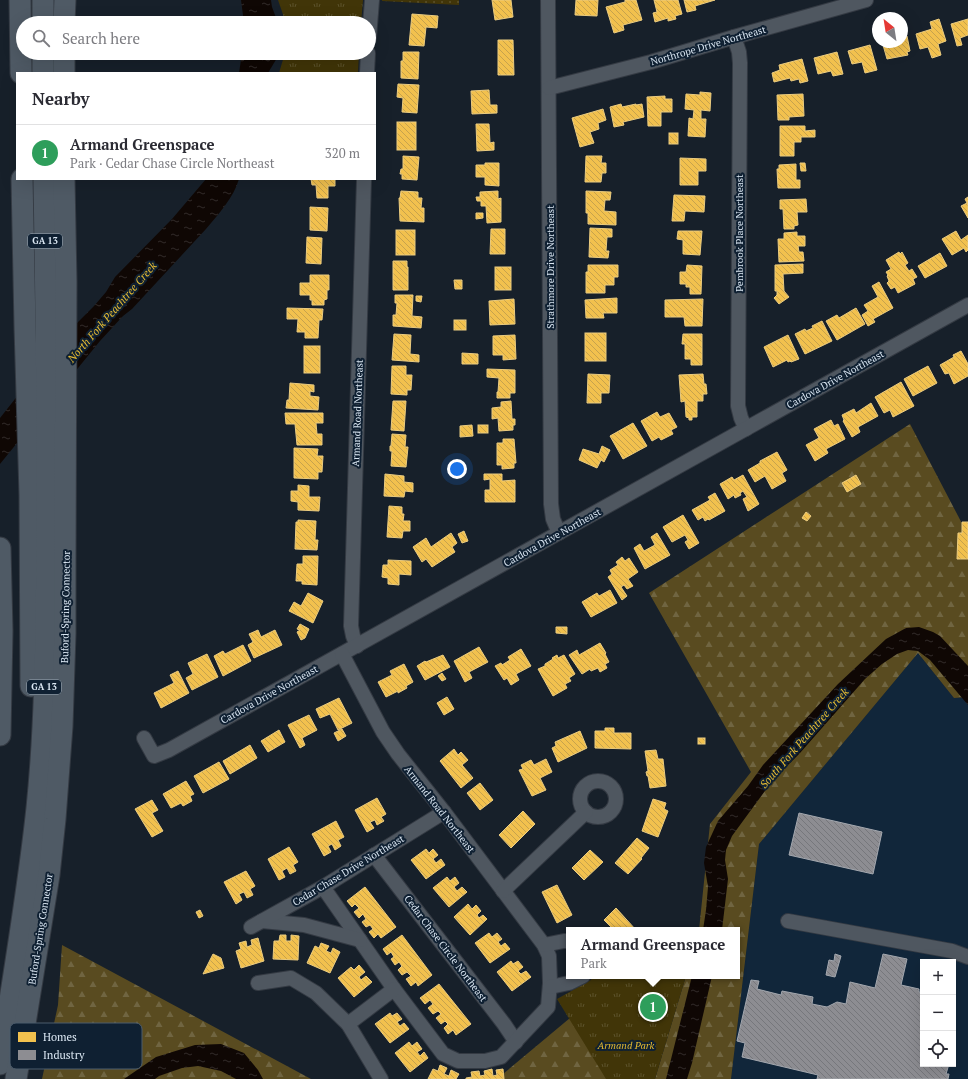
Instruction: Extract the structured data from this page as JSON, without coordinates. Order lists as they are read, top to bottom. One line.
{"streets":{"highway":["GA 13","Buford-Spring Connector"],"street":["Northrope Drive Northeast","Pembrook Place Northeast","Strathmore Drive Northeast","Cardova Drive Northeast","Armand Road Northeast","Cedar Chase Drive Northeast","Cedar Chase Circle Northeast"]},"crossings":[["Northrope Drive Northeast","Pembrook Place Northeast"],["Northrope Drive Northeast","Strathmore Drive Northeast"],["Pembrook Place Northeast","Cardova Drive Northeast"],["Strathmore Drive Northeast","Cardova Drive Northeast"],["Cardova Drive Northeast","Armand Road Northeast"],["Armand Road Northeast","Cedar Chase Drive Northeast"],["Cedar Chase Drive Northeast","Cedar Chase Circle Northeast"]],"water":["North Fork Peachtree Creek","South Fork Peachtree Creek"],"parks":["Armand Park"],"legend":["Homes","Industry"],"north":"top left","page":{"search":"Search here","heading":"Nearby","list":[{"mark":"1","name":"Armand Greenspace","note":"Park · Cedar Chase Circle Northeast","value":"320 m"}],"popup":["Armand Greenspace","Park"],"map_buttons":["+","−"],"pins":"1"}}
